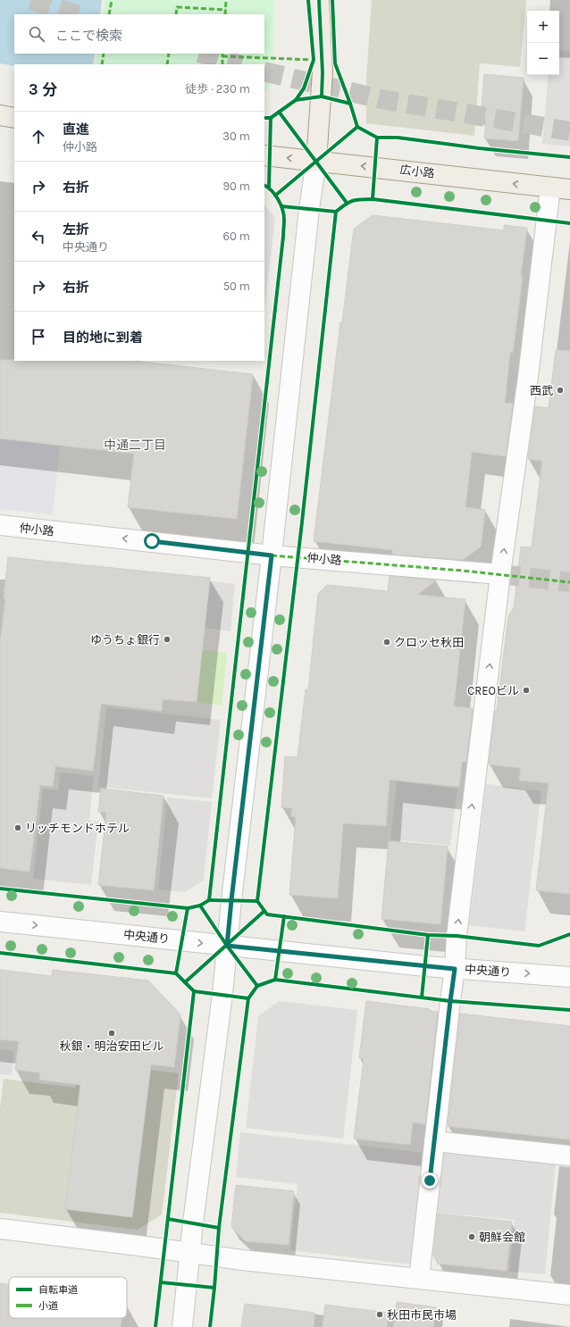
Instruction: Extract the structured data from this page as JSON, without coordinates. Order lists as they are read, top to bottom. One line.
{"streets":{"main road":["広小路"],"street":["仲小路","中央通り"]},"one_way":["広小路","仲小路","中央通り"],"districts":["中通二丁目"],"places":["西武","ゆうちょ銀行","クロッセ秋田","CREOビル","リッチモンドホテル","秋銀・明治安田ビル","朝鮮会館","秋田市民市場"],"legend":["自転車道","小道"],"page":{"map_buttons":["+","−"],"search":"ここで検索","heading":["3 分","徒歩 · 230 m"],"list":[["直進","仲小路","30 m"],["右折","90 m"],["左折","中央通り","60 m"],["右折","50 m"],"目的地に到着"]}}
